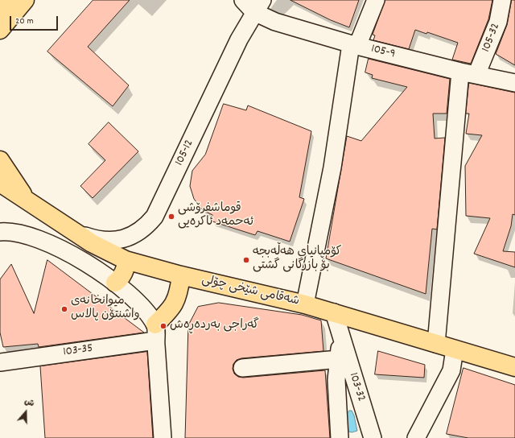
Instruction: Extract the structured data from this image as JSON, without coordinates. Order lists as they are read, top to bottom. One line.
{"streets":{"main road":["شەقامی شێخی چۆلی"],"street":["105-32","105-9","105-12","103-35","103-32"]},"crossings":[["105-32","105-9"],["105-32","شەقامی شێخی چۆلی"],["105-9","105-12"],["105-12","شەقامی شێخی چۆلی"],["شەقامی شێخی چۆلی","103-32"]],"places":["قوماشفرۆشی ئەحمەد ئاکرەیی","کۆمپانیای هەڵەبجە بۆ بازرگانی گشتی","میوانخانەی واشنتۆن پالاس","گەراجی بەردەڕەش"],"scale_bar":"20 m","north":"top"}
